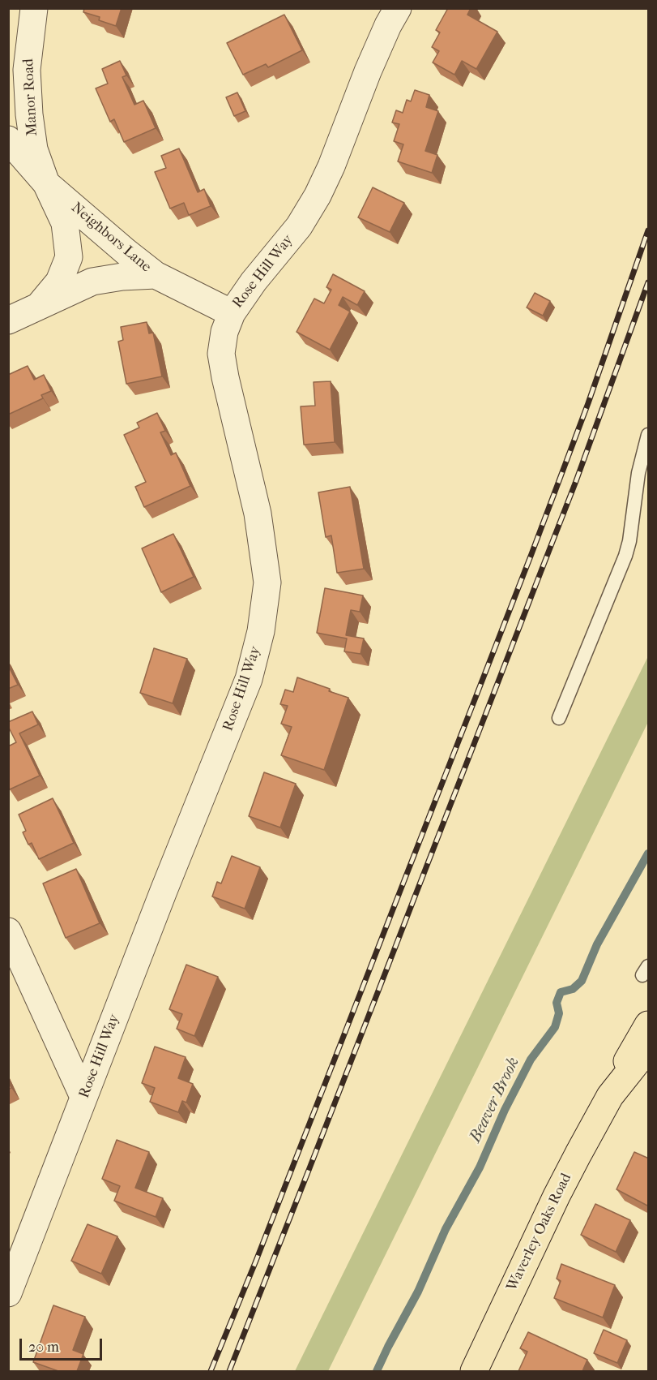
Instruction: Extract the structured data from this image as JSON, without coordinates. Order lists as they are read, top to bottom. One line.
{"streets":{"main road":["Waverley Oaks Road"],"street":["Manor Road","Neighbors Lane","Rose Hill Way"]},"crossings":[["Manor Road","Neighbors Lane"],["Neighbors Lane","Rose Hill Way"]],"water":["Beaver Brook"],"scale_bar":"20 m"}
